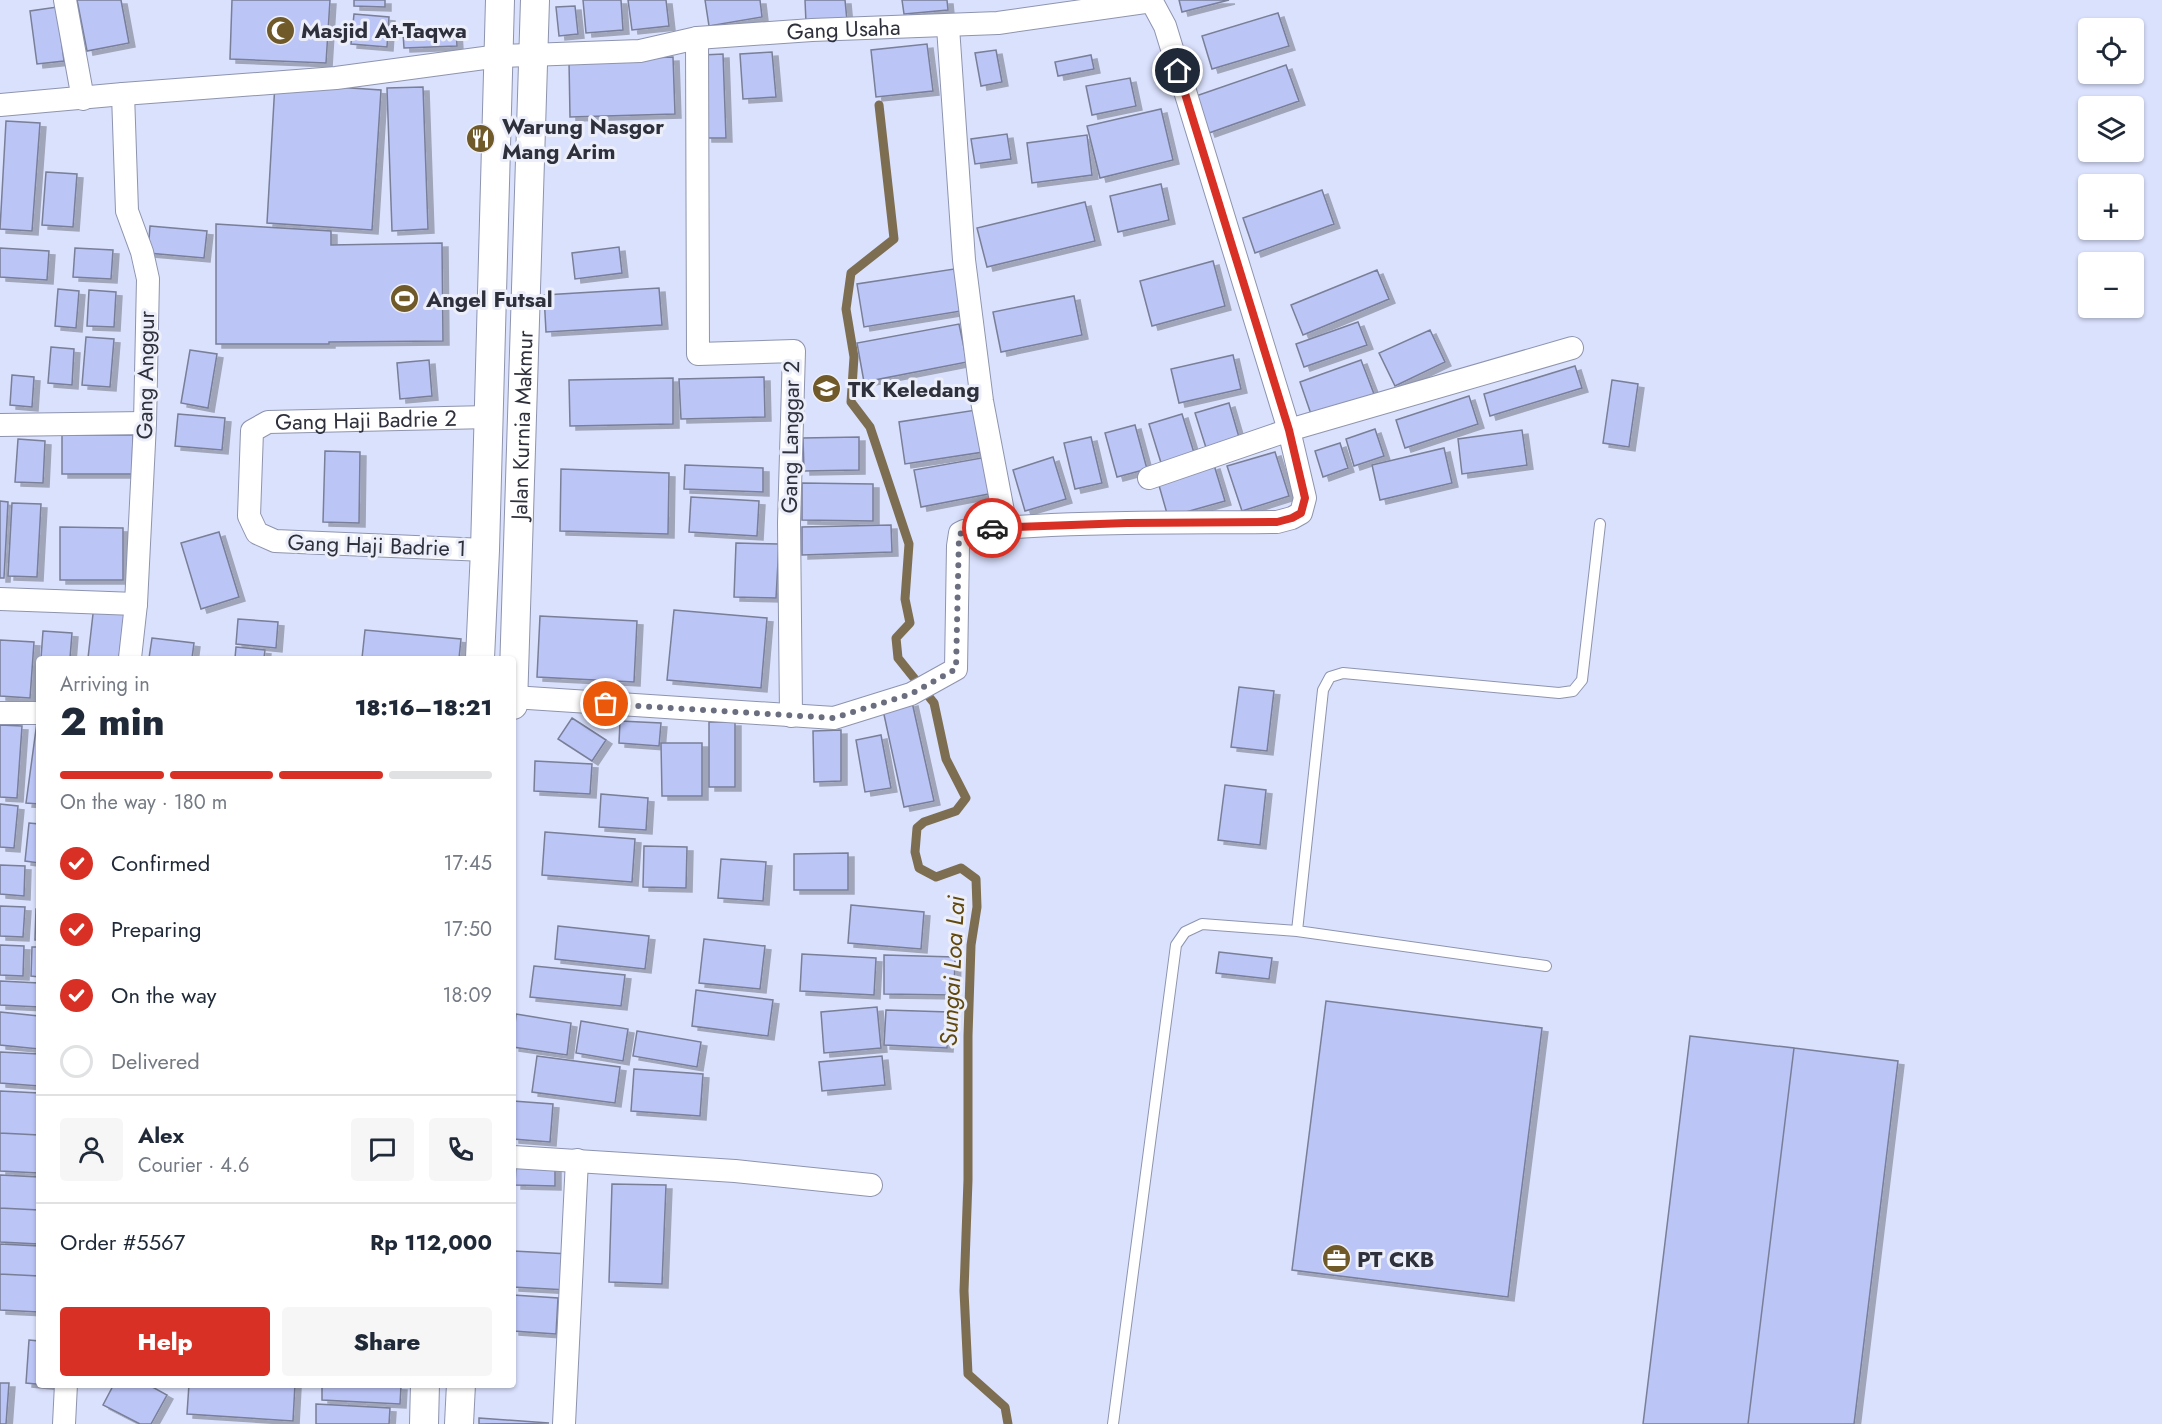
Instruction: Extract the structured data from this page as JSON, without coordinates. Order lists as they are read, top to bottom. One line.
{"streets":{"street":["Gang Usaha","Gang Anggur","Gang Haji Badrie 2","Jalan Kurnia Makmur","Gang Langgar 2","Gang Haji Badrie 1"]},"crossings":[["Gang Usaha","Gang Anggur"],["Gang Usaha","Jalan Kurnia Makmur"],["Gang Usaha","Gang Langgar 2"],["Gang Haji Badrie 2","Jalan Kurnia Makmur"],["Gang Haji Badrie 2","Gang Haji Badrie 1"],["Jalan Kurnia Makmur","Gang Haji Badrie 1"]],"water":["Sungai Loa Lai"],"places":{"mosque":["Masjid At-Taqwa"],"restaurant":["Warung Nasgor Mang Arim"],"sports":["Angel Futsal"],"school or university":["TK Keledang"],"office":["PT CKB"]},"page":{"map_buttons":["+","−"],"heading":["2 min","Arriving in","18:16–18:21"],"panel":["Alex","Courier · 4.6","Order #5567","Rp 112,000"],"bar":"On the way · 180 m","list":[["Confirmed","17:45"],["Preparing","17:50"],["On the way","18:09"],"Delivered"],"buttons":["Help","Share"]}}
